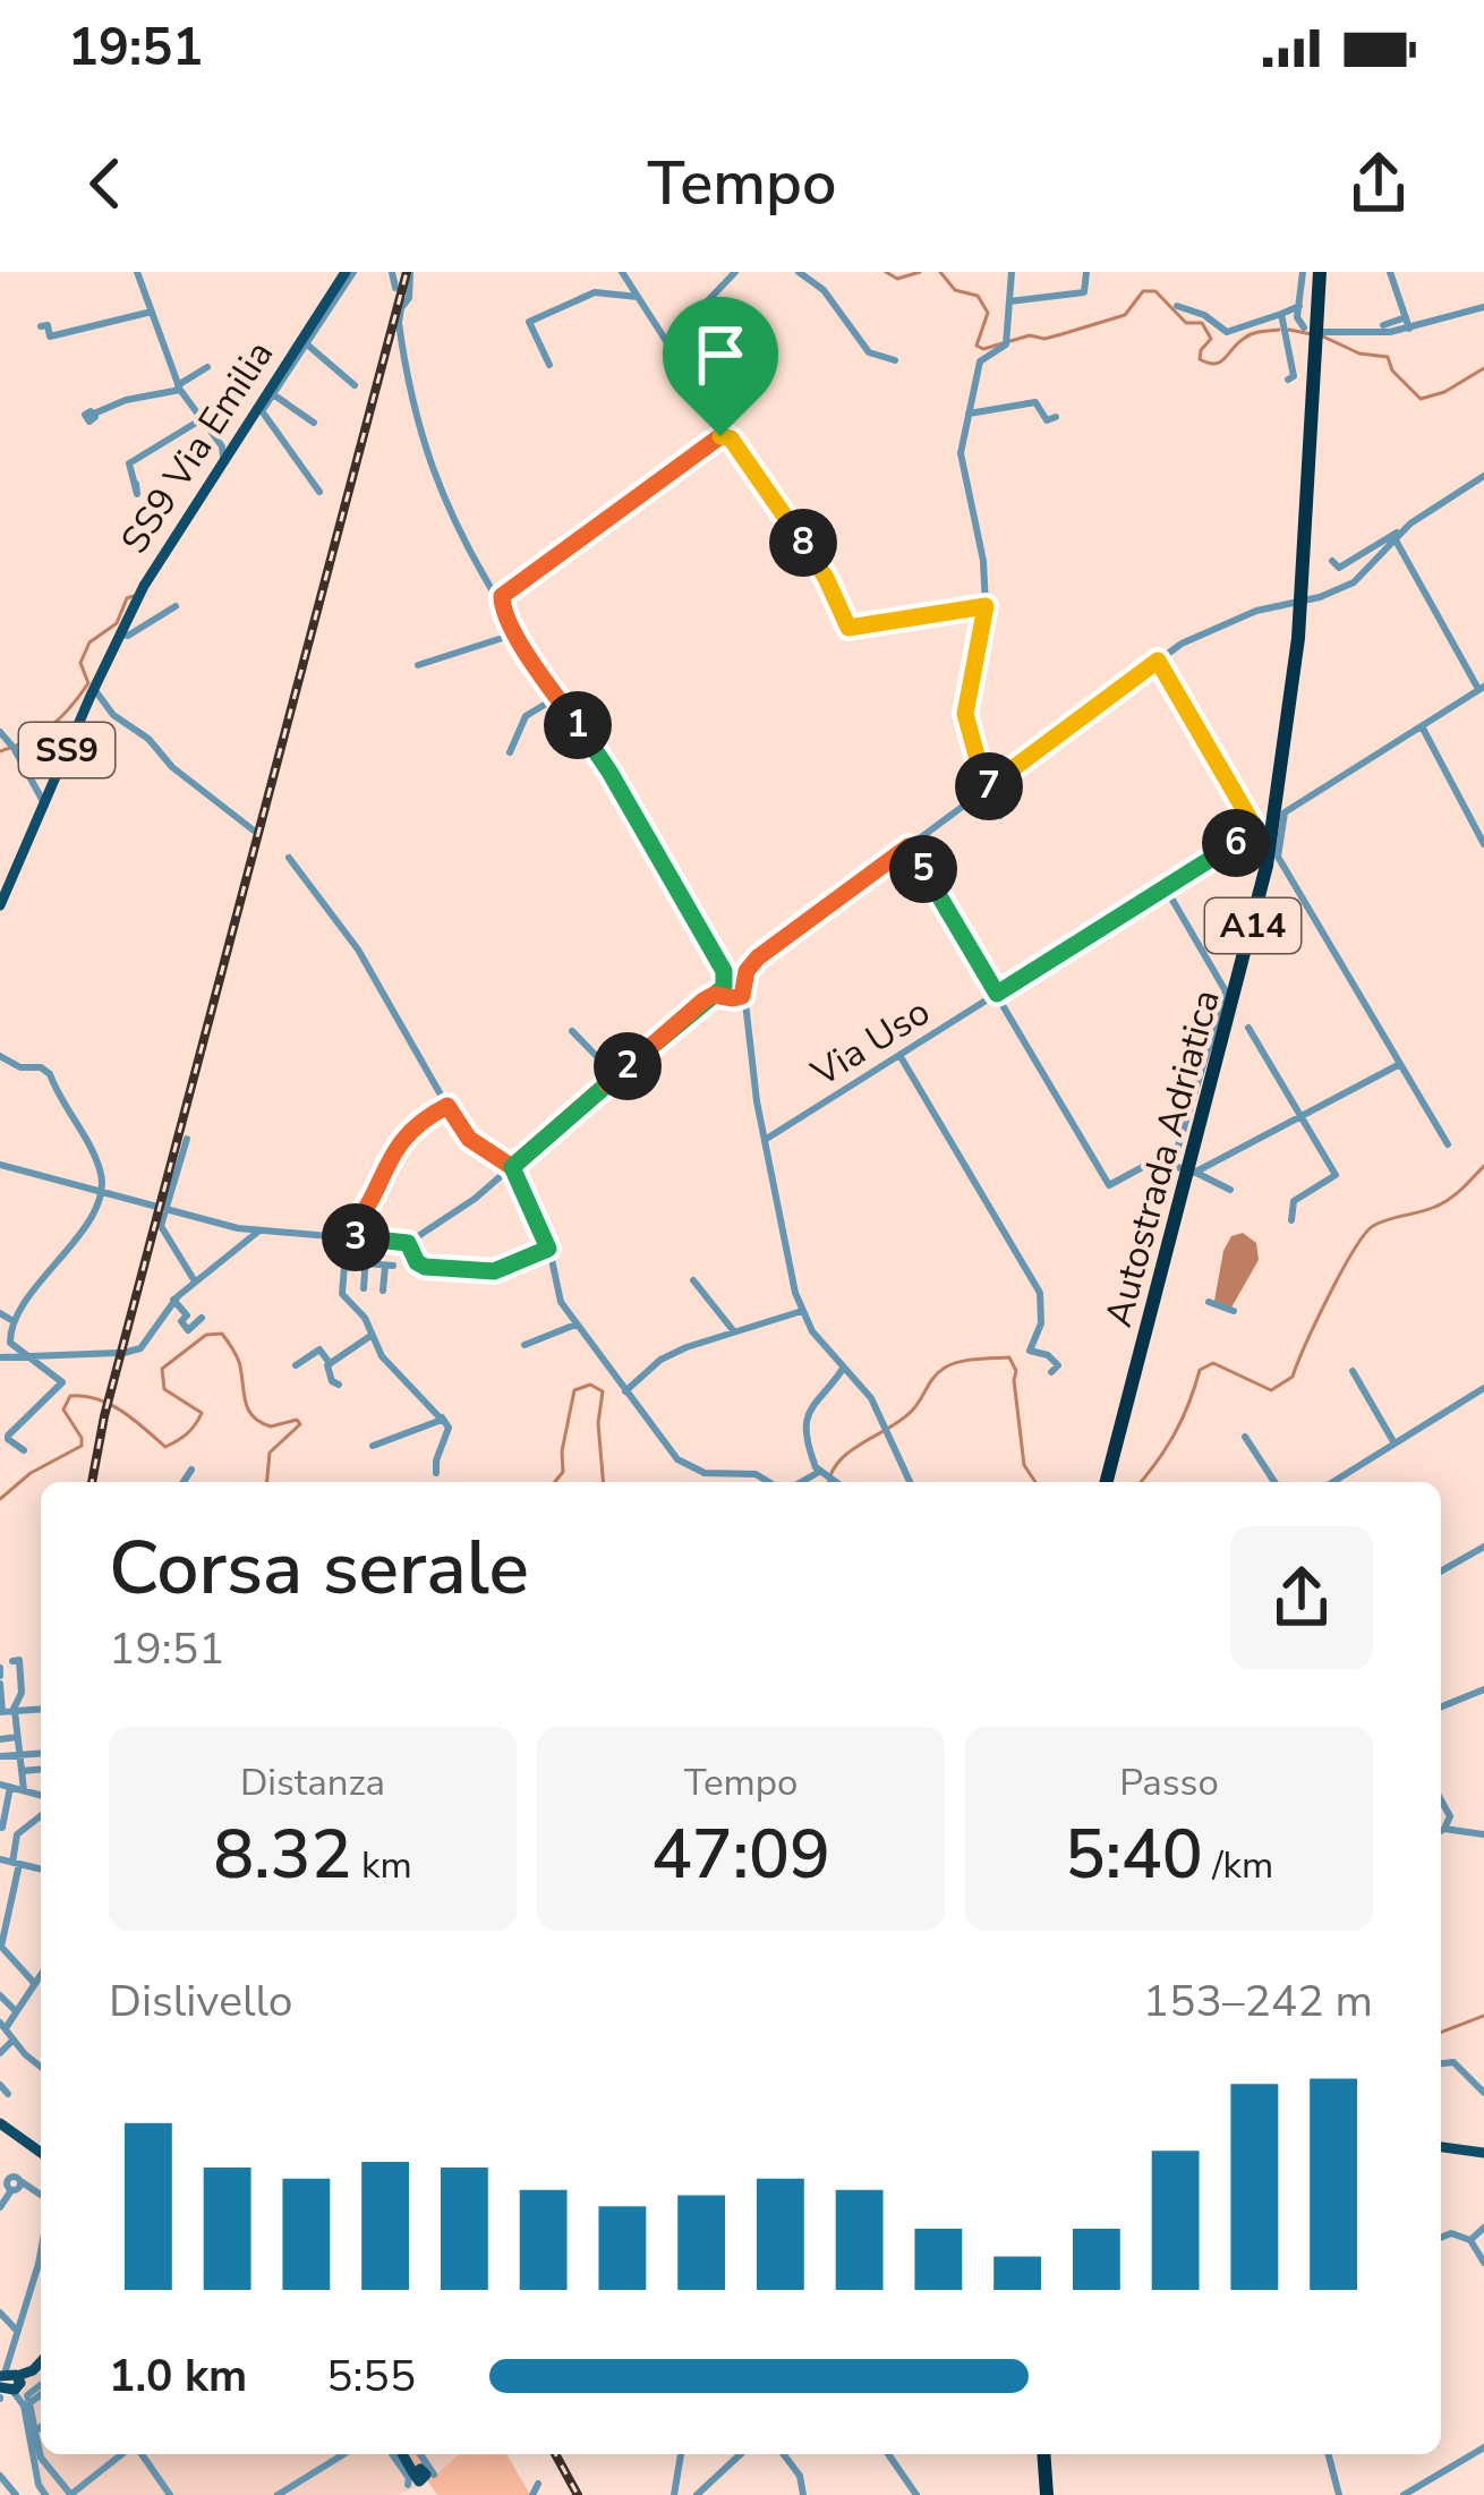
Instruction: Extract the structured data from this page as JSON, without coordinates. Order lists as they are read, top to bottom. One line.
{"streets":{"highway":["A14","Autostrada Adriatica"],"main road":["SS9 Via Emilia","SS9"],"street":["Via Uso"]},"crossings":[["SS9 Via Emilia","SS9"]],"page":{"status":"19:51","header":"Tempo","pins":["8","1","7","6","5","2","3"],"heading":["Corsa serale","19:51"],"stats":[["Distanza","8.32 km"],["Tempo","47:09"],["Passo","5:40 /km"]],"chart":["Dislivello","153–242 m"],"list":[{"name":"1.0 km","note":"5:55"}]}}
